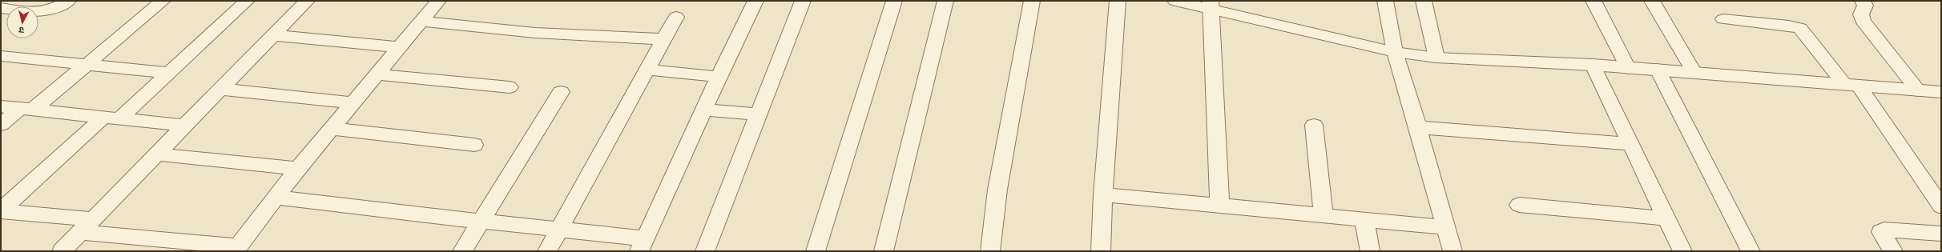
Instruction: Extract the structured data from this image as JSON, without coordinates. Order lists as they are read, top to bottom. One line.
{"north":"bottom"}
